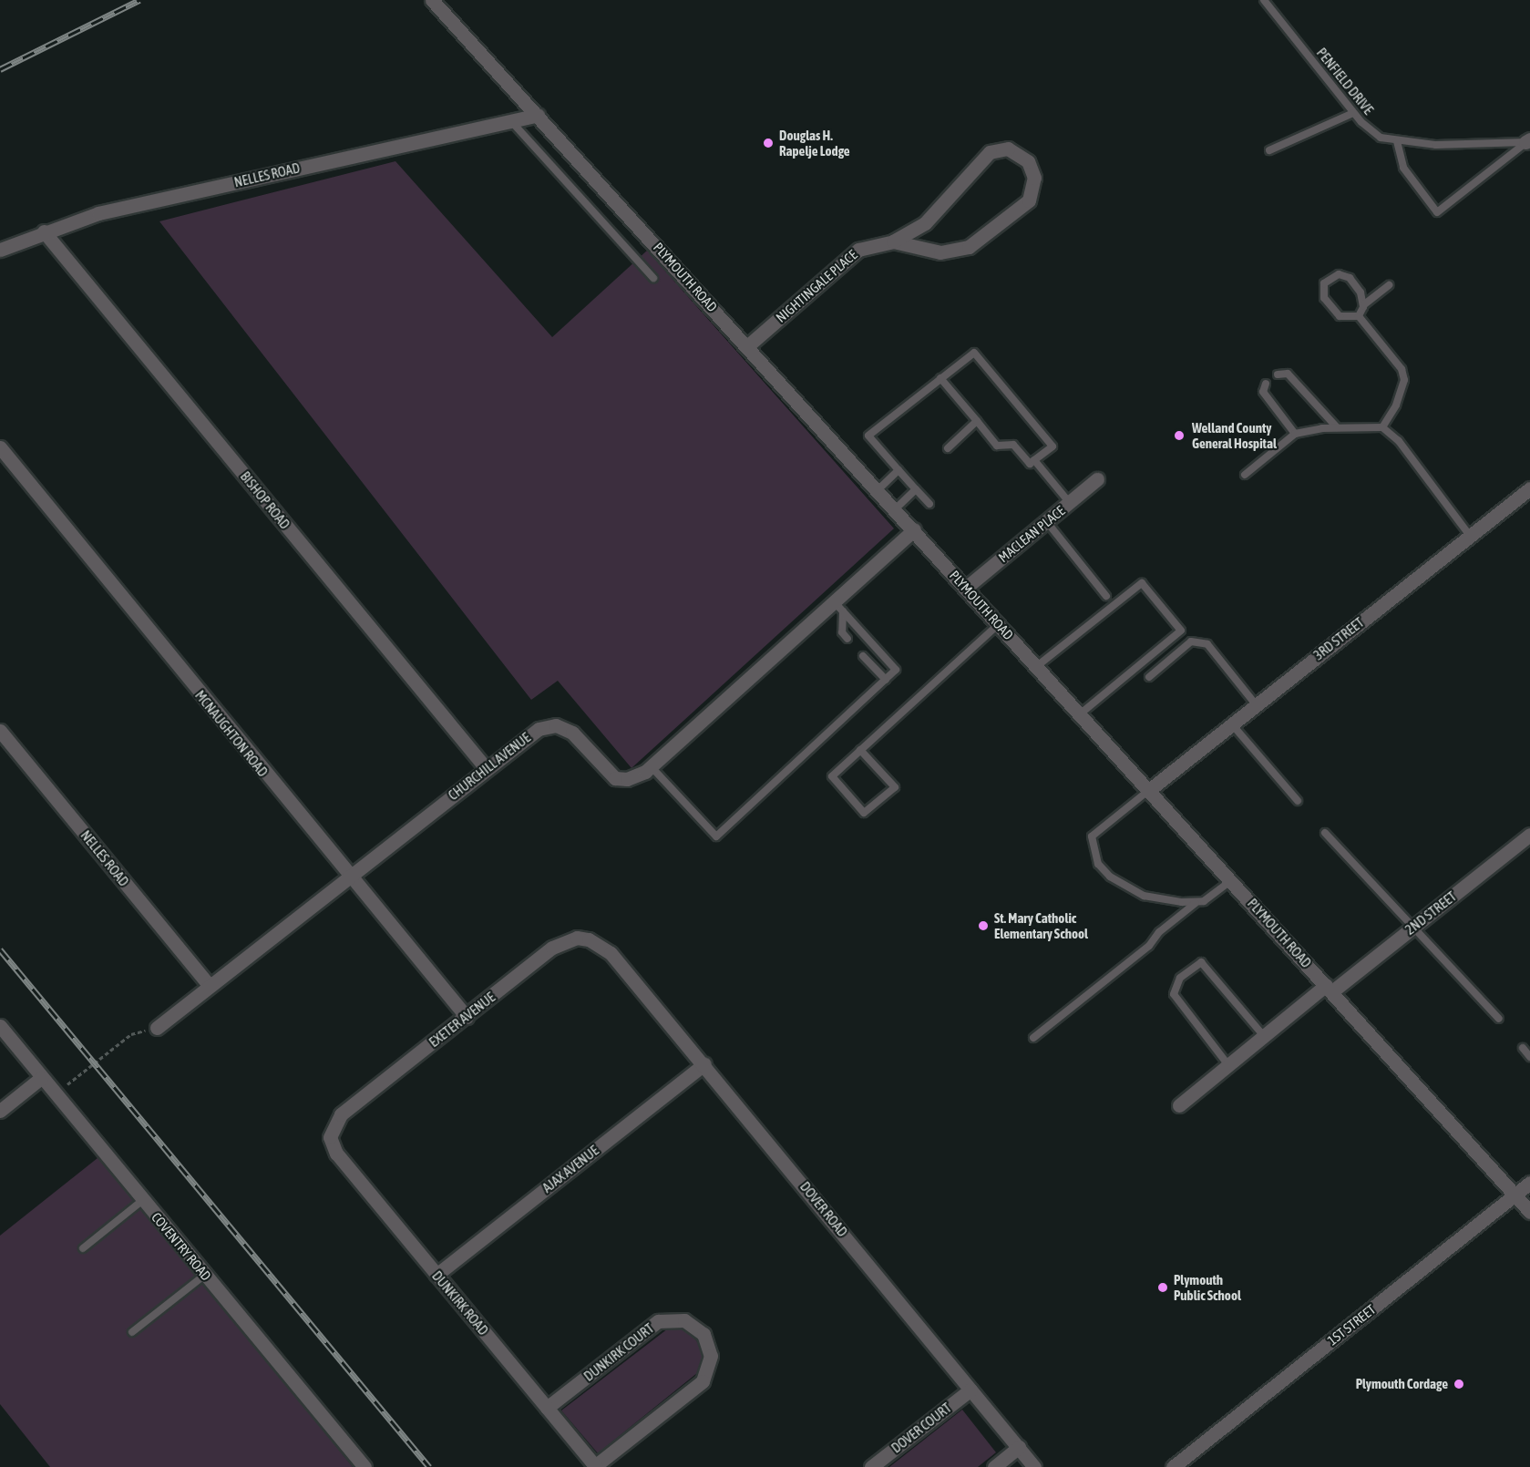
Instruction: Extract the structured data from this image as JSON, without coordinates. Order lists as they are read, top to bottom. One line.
{"streets":{"street":["NELLES ROAD","PLYMOUTH ROAD","NIGHTINGALE PLACE","BISHOP ROAD","MACLEAN PLACE","3RD STREET","MCNAUGHTON ROAD","CHURCHILL AVENUE","2ND STREET","EXETER AVENUE","AJAX AVENUE","DOVER ROAD","COVENTRY ROAD","DUNKIRK ROAD","1ST STREET","DUNKIRK COURT","DOVER COURT"],"lane":["PENFIELD DRIVE"]},"crossings":[["NELLES ROAD","PLYMOUTH ROAD"],["NELLES ROAD","BISHOP ROAD"],["NELLES ROAD","CHURCHILL AVENUE"],["PLYMOUTH ROAD","NIGHTINGALE PLACE"],["PLYMOUTH ROAD","MACLEAN PLACE"],["PLYMOUTH ROAD","3RD STREET"],["PLYMOUTH ROAD","CHURCHILL AVENUE"],["PLYMOUTH ROAD","2ND STREET"],["PLYMOUTH ROAD","1ST STREET"],["BISHOP ROAD","CHURCHILL AVENUE"],["MCNAUGHTON ROAD","CHURCHILL AVENUE"],["MCNAUGHTON ROAD","EXETER AVENUE"],["EXETER AVENUE","DOVER ROAD"],["EXETER AVENUE","DUNKIRK ROAD"],["AJAX AVENUE","DOVER ROAD"],["AJAX AVENUE","DUNKIRK ROAD"],["DOVER ROAD","DOVER COURT"],["DUNKIRK ROAD","DUNKIRK COURT"]],"places":["Douglas H. Rapelje Lodge","Welland County General Hospital","St. Mary Catholic Elementary School","Plymouth Public School","Plymouth Cordage"]}
